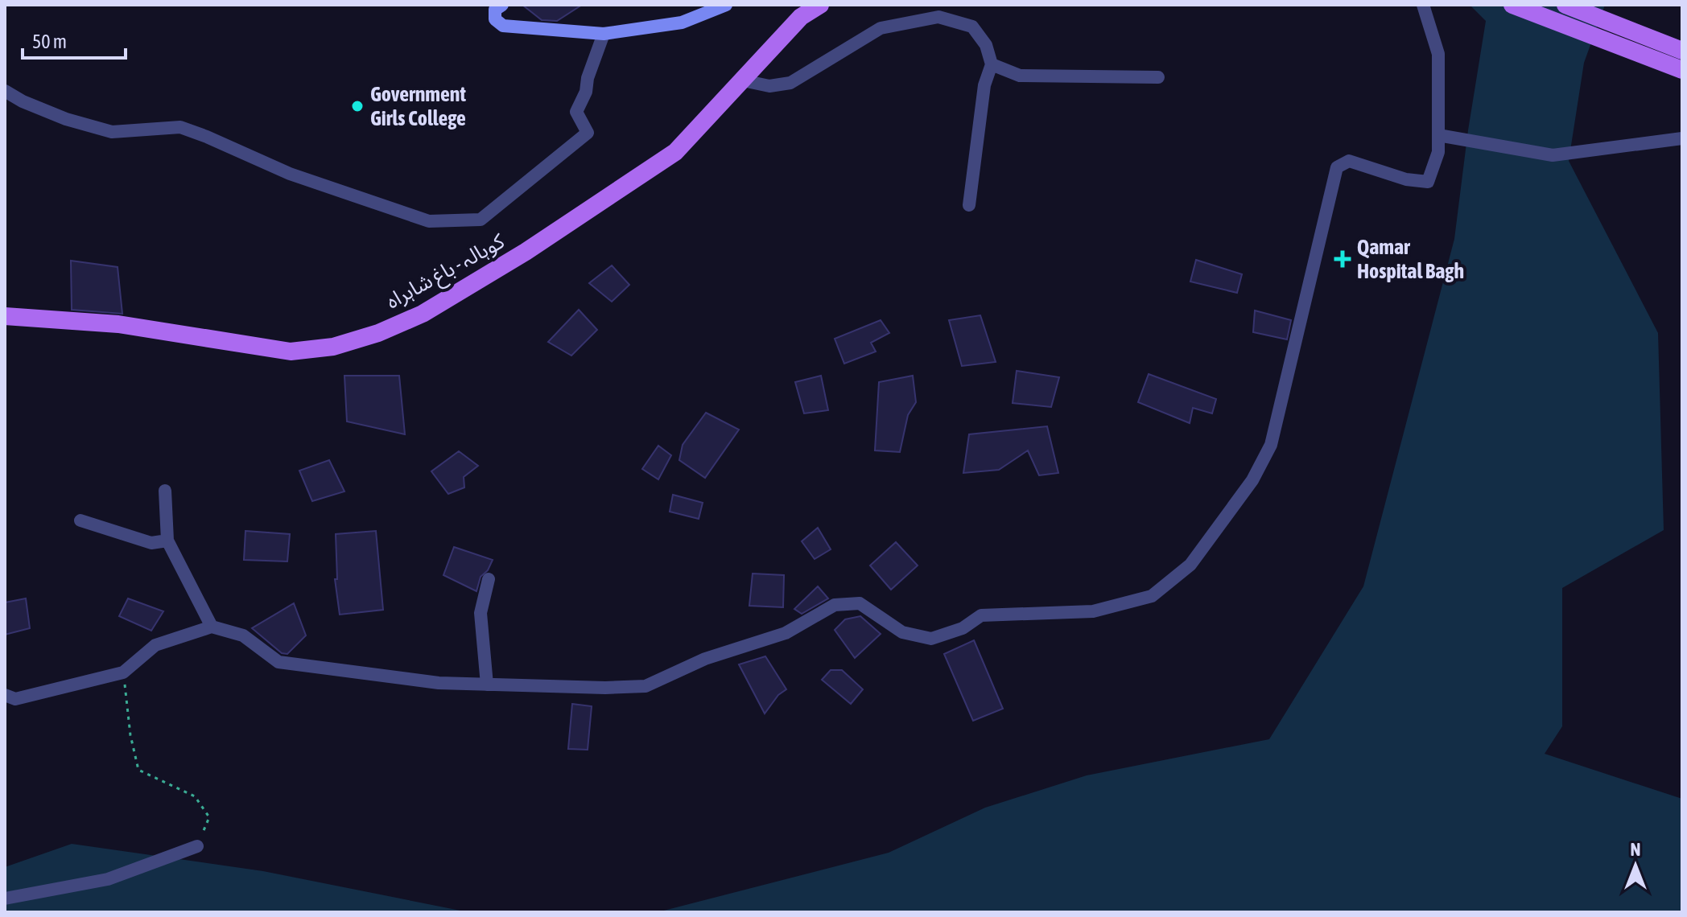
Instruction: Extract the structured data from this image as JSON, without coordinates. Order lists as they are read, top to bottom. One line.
{"streets":{"main road":["کوہالہ - باغ شاہراہ"]},"places":{"other":["Government Girls College"],"health":["Qamar Hospital Bagh"]},"scale_bar":"50 m","north":"top"}
